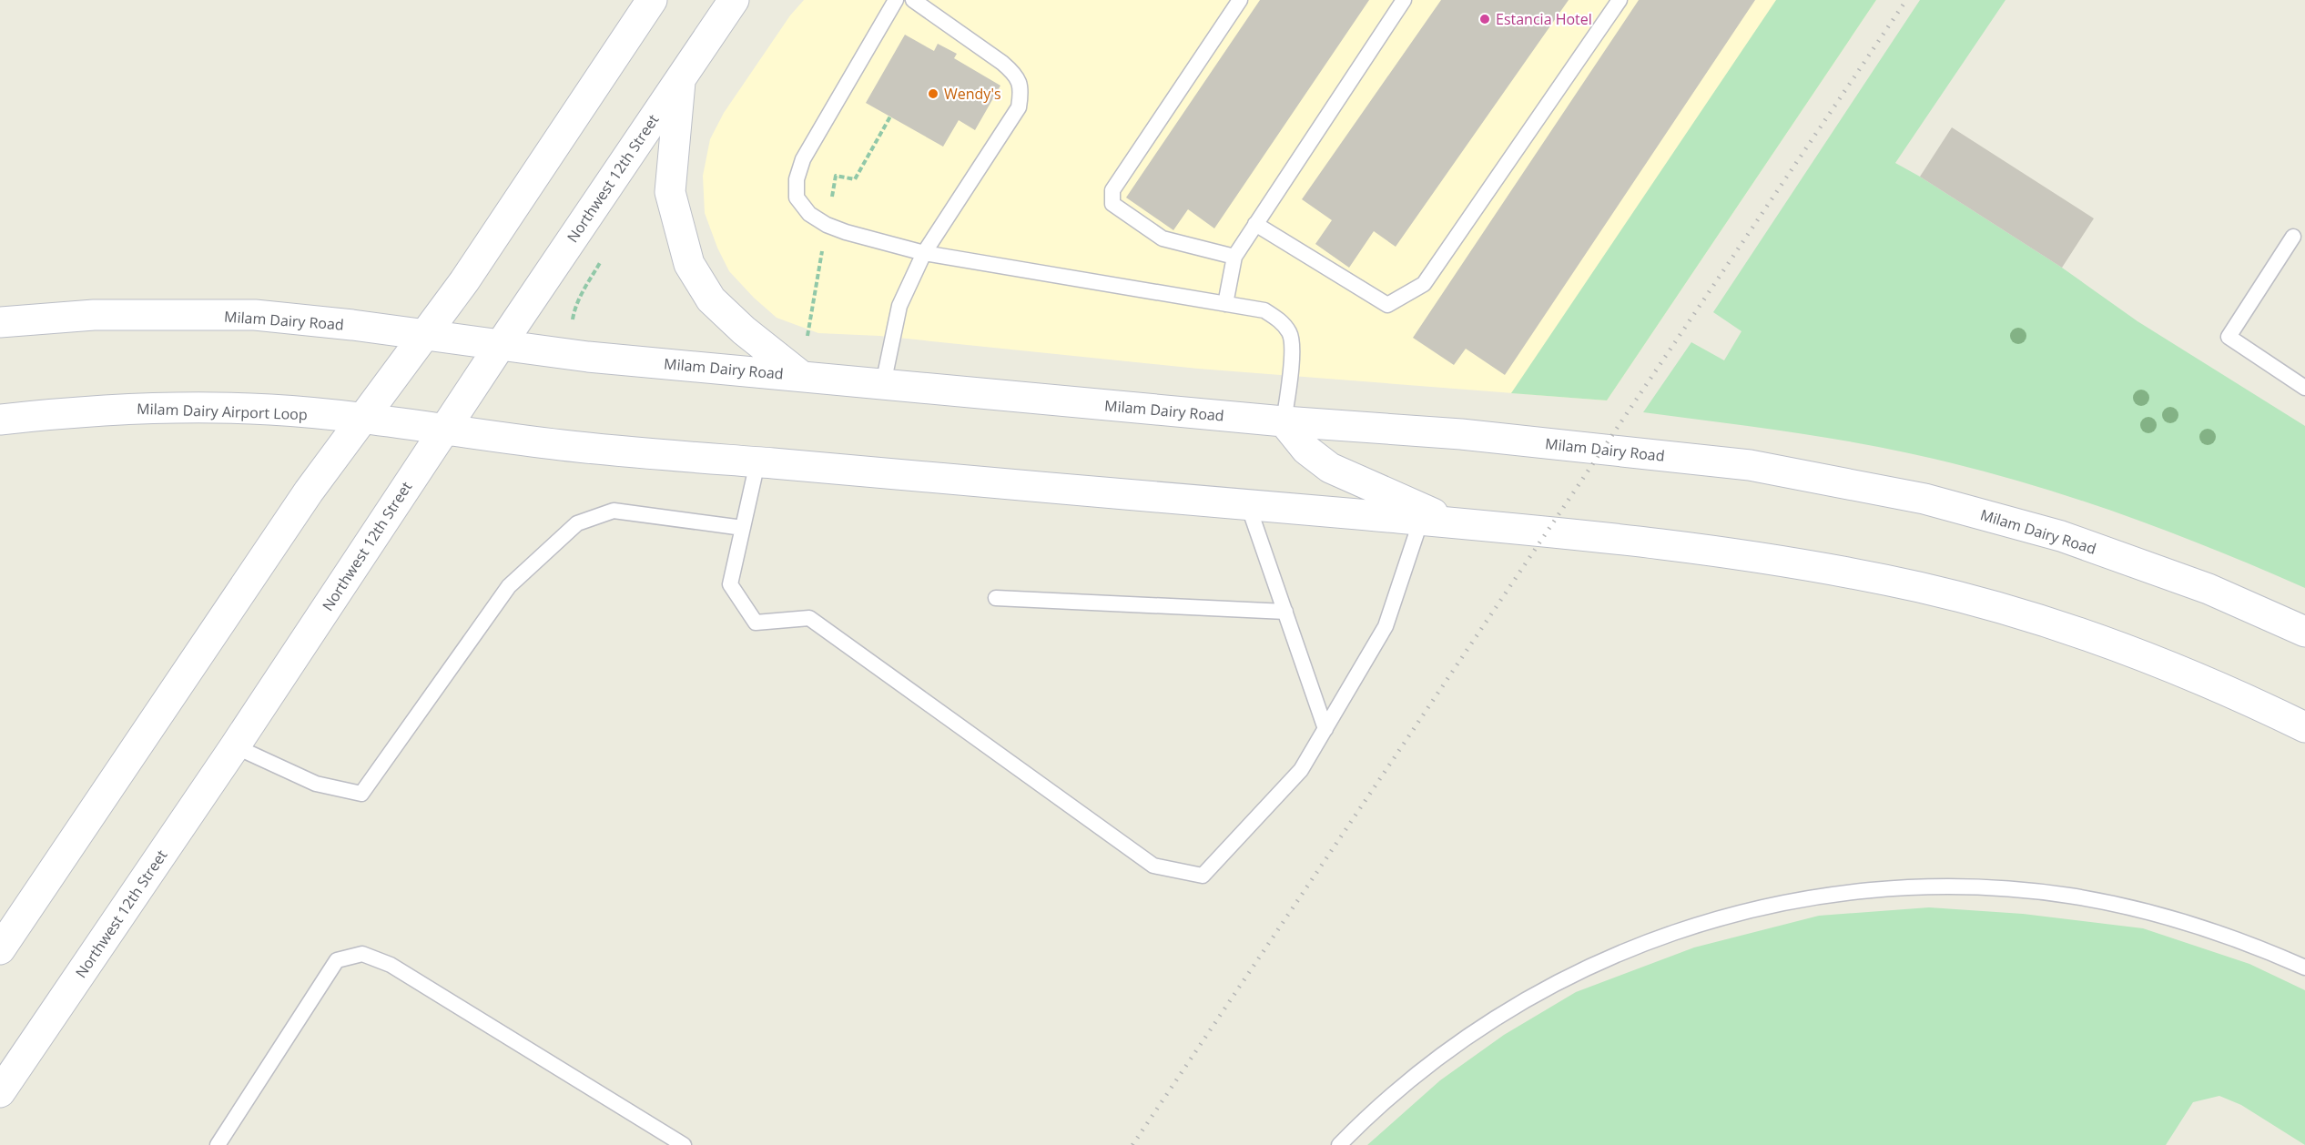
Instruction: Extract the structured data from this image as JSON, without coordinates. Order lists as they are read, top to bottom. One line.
{"streets":{"main road":["Northwest 12th Street","Milam Dairy Road","Milam Dairy Airport Loop"]},"crossings":[["Northwest 12th Street","Milam Dairy Road"],["Northwest 12th Street","Milam Dairy Airport Loop"]],"places":["Estancia Hotel","Wendy's"]}
